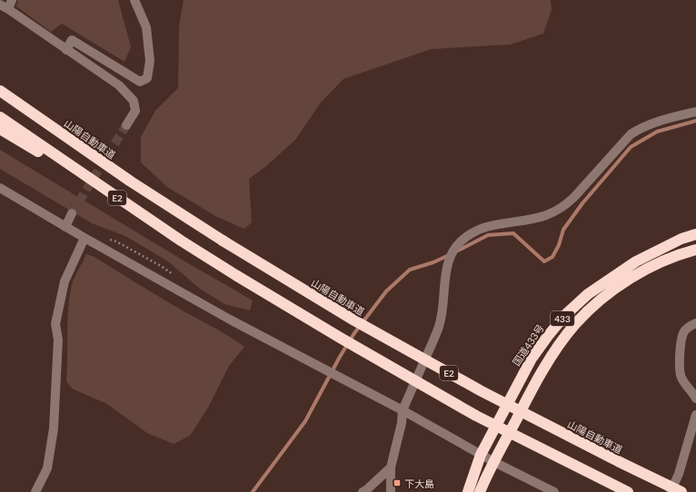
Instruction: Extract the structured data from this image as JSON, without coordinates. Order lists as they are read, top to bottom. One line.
{"streets":{"highway":["山陽自動車道","E2","433","国道433号"]},"places":{"transit":["下大島"]}}
